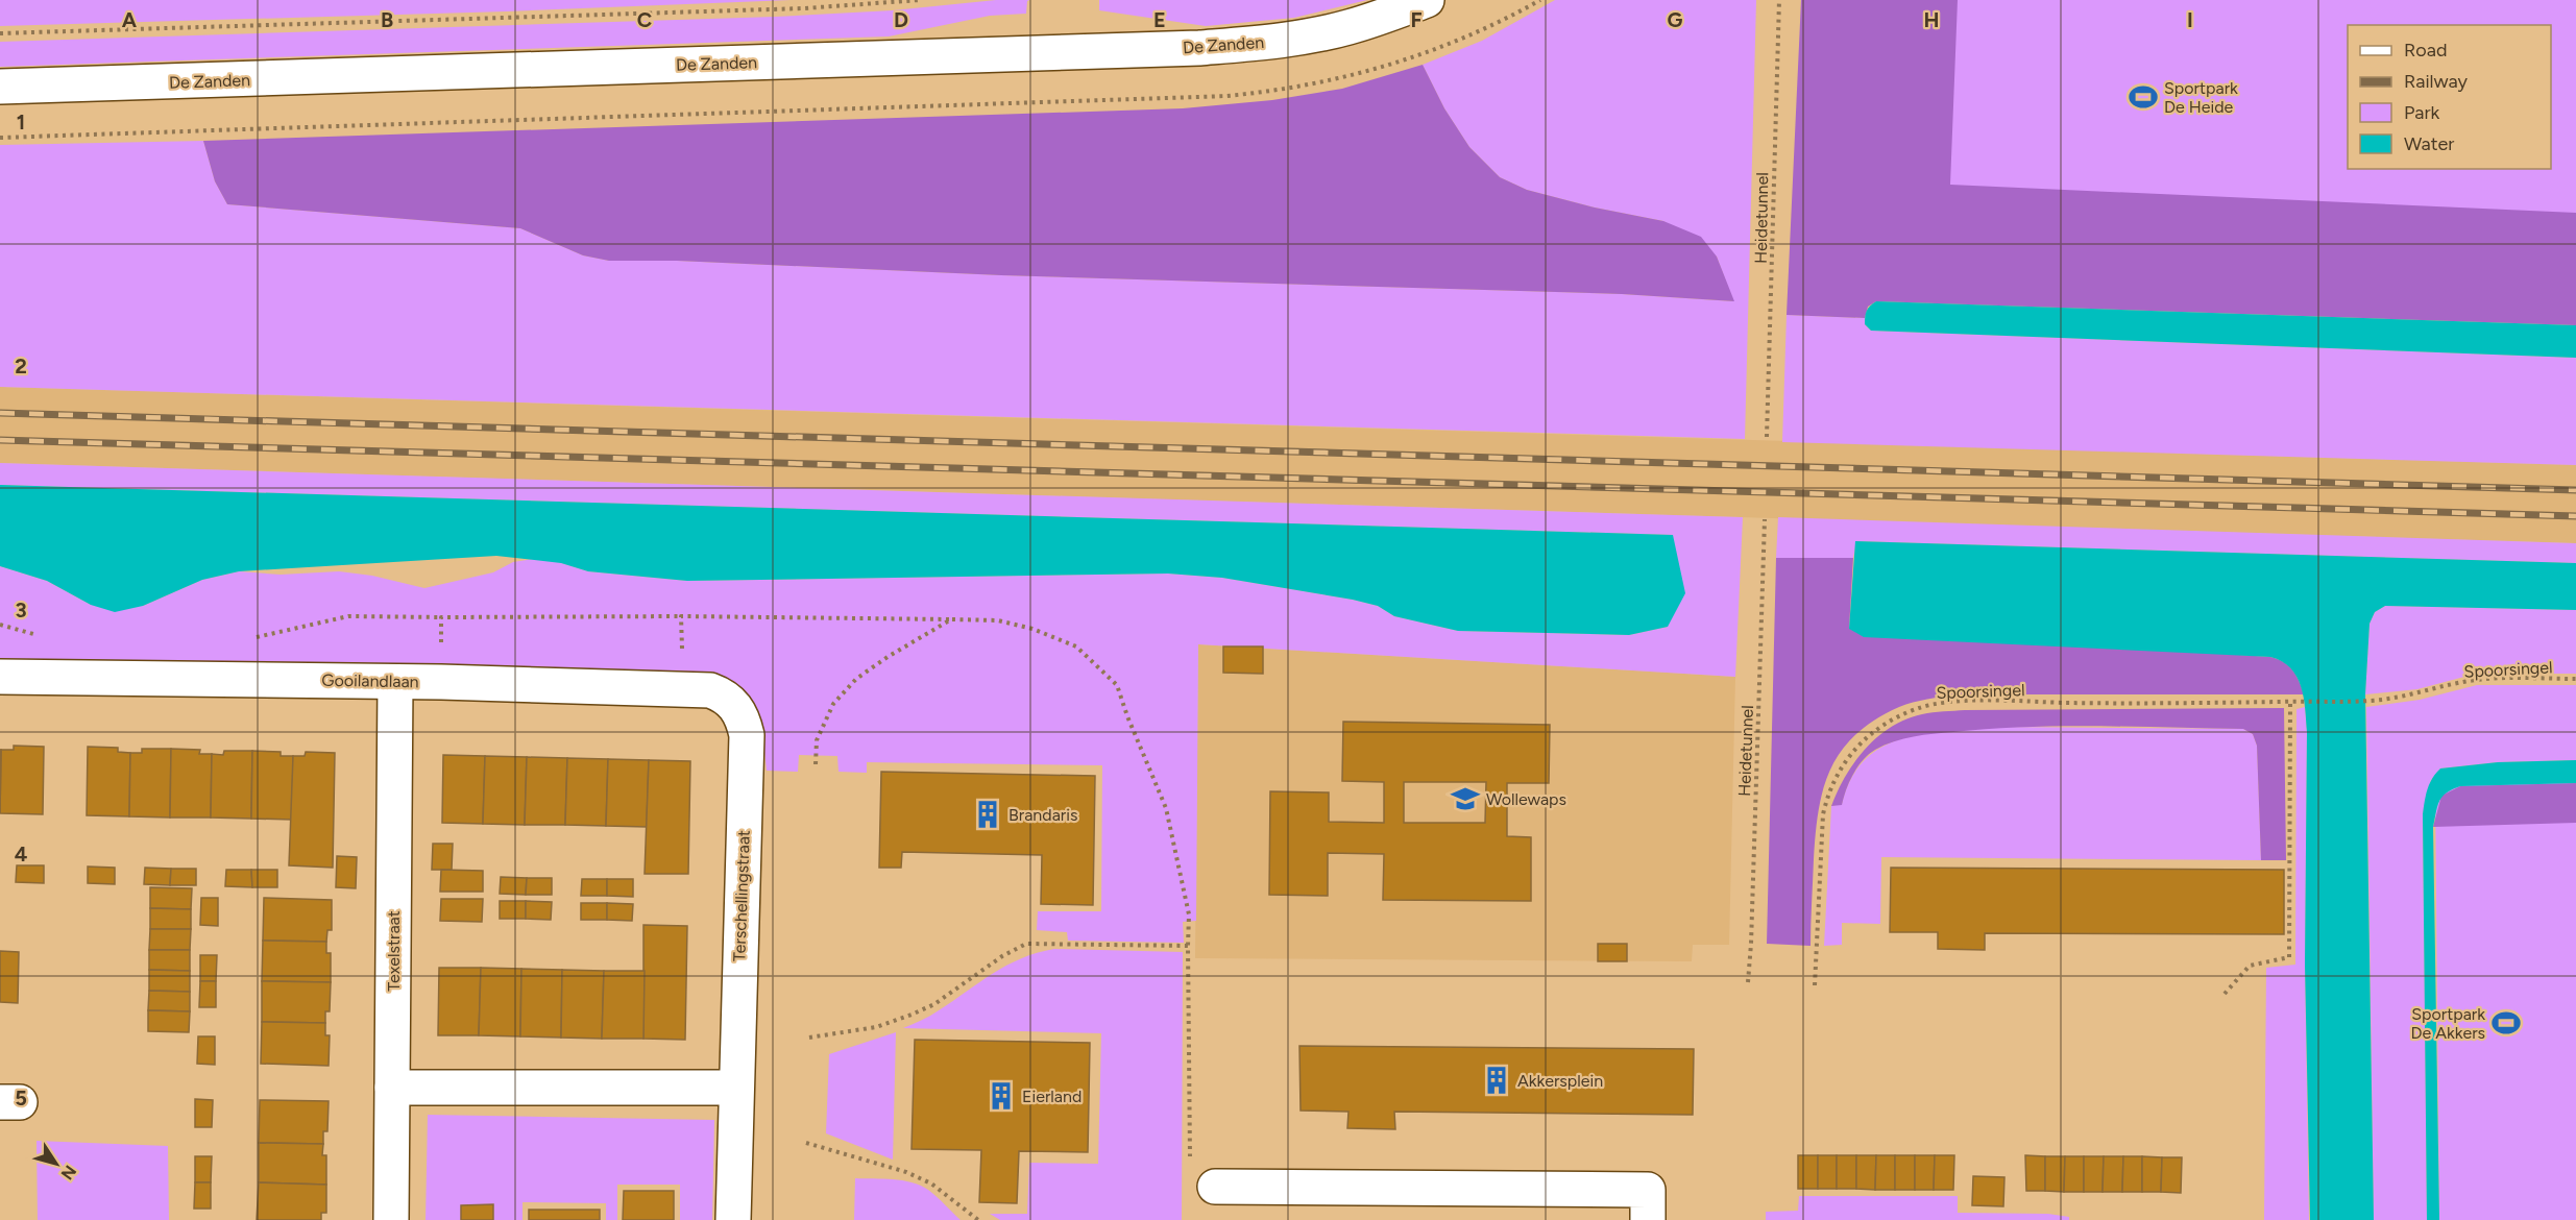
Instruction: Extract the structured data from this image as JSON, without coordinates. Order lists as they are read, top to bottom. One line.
{"streets":{"street":["De Zanden","Gooilandlaan","Terschellingstraat","Texelstraat"],"path":["Heidetunnel","Spoorsingel"]},"crossings":[["Gooilandlaan","Terschellingstraat"],["Gooilandlaan","Texelstraat"]],"places":{"sports":["Sportpark De Heide","Sportpark De Akkers"],"school or university":["Wollewaps"],"building":["Brandaris","Akkersplein","Eierland"]},"legend":["Road","Railway","Park","Water"],"north":"bottom right","grid":{"columns":["A","B","C","D","E","F","G","H","I"],"rows":["1","2","3","4","5"]}}
